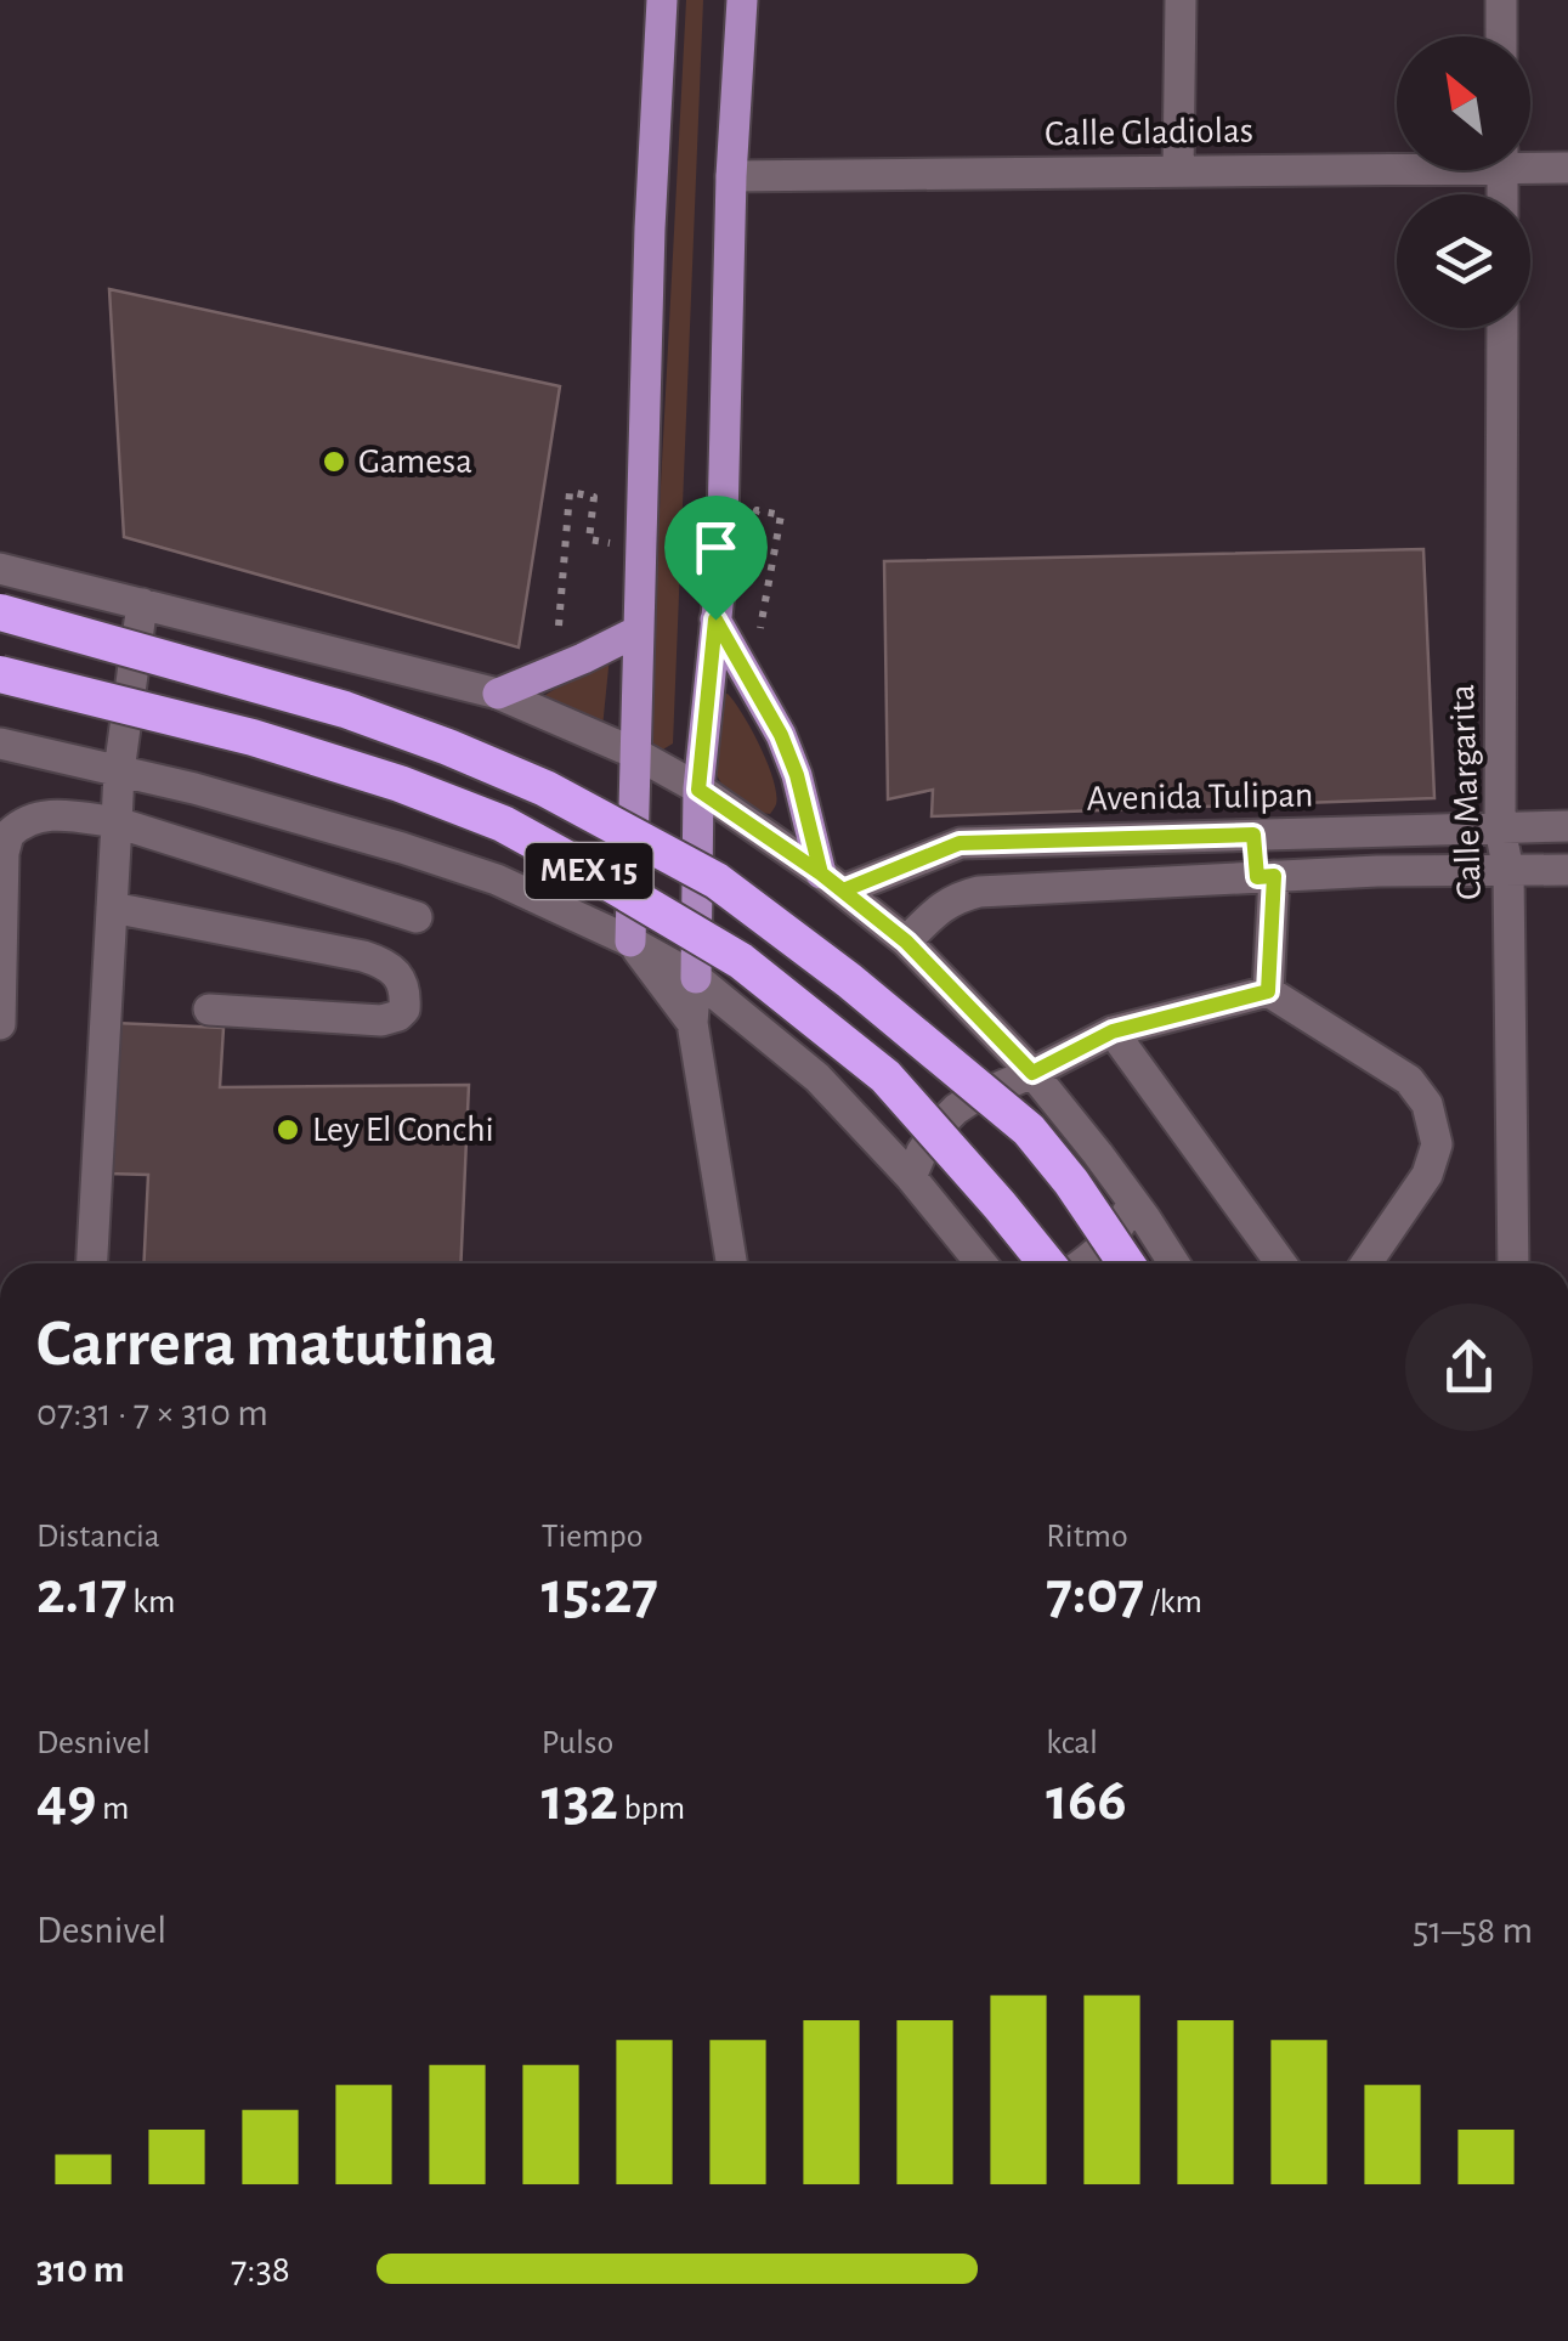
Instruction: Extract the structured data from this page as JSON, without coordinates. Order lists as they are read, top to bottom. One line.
{"streets":{"highway":["MEX 15"],"street":["Calle Gladiolas","Calle Margarita","Avenida Tulipan"]},"crossings":[["Calle Margarita","Avenida Tulipan"]],"places":["Gamesa","Ley El Conchi"],"north":"top left","page":{"heading":["Carrera matutina","07:31 · 7 × 310 m"],"stats":[["Distancia","2.17 km"],["Tiempo","15:27"],["Ritmo","7:07 /km"],["Desnivel","49 m"],["Pulso","132 bpm"],["kcal","166"]],"chart":["Desnivel","51–58 m"],"list":[{"name":"310 m","note":"7:38"}]}}
